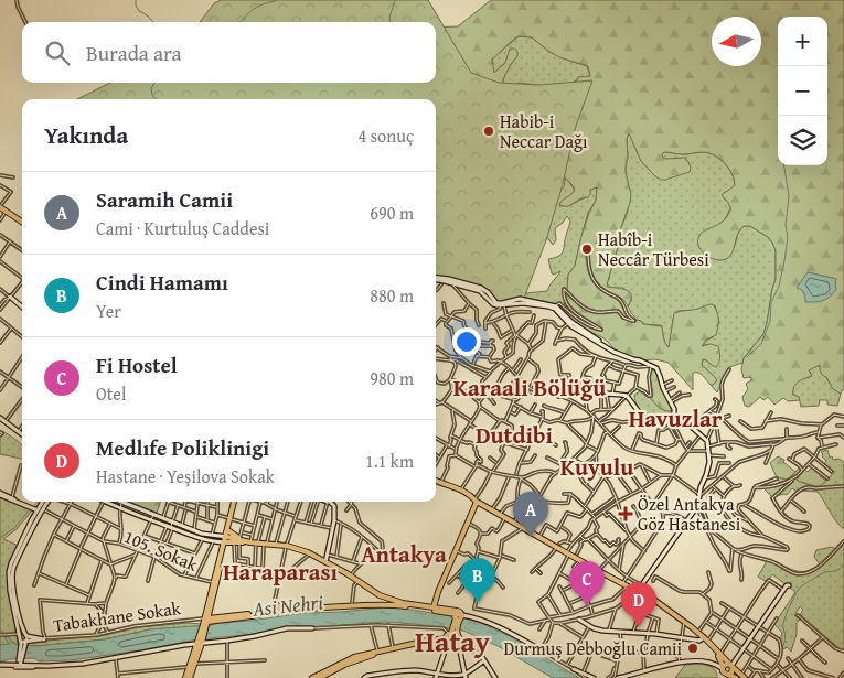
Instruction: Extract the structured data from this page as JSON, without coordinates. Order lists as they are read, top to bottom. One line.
{"streets":{"street":["105. Sokak","Tabakhane Sokak"]},"districts":["Karaali Bölüğü","Havuzlar","Dutdibi","Kuyulu","Antakya","Haraparası","Hatay"],"water":["Asi Nehri"],"places":{"other":["Habib-i Neccar Dağı","Habîb-i Neccâr Türbesi","Durmuş Debboğlu Camii"],"health":["Özel Antakya Göz Hastanesi"]},"north":"left","page":{"map_buttons":["+","−"],"search":"Burada ara","heading":["Yakında","4 sonuç"],"list":[{"mark":"A","name":"Saramih Camii","note":"Cami · Kurtuluş Caddesi","value":"690 m"},{"mark":"B","name":"Cindi Hamamı","note":"Yer","value":"880 m"},{"mark":"C","name":"Fi Hostel","note":"Otel","value":"980 m"},{"mark":"D","name":"Medlıfe Poliklinigi","note":"Hastane · Yeşilova Sokak","value":"1.1 km"}],"pins":["A","B","C","D"]}}
